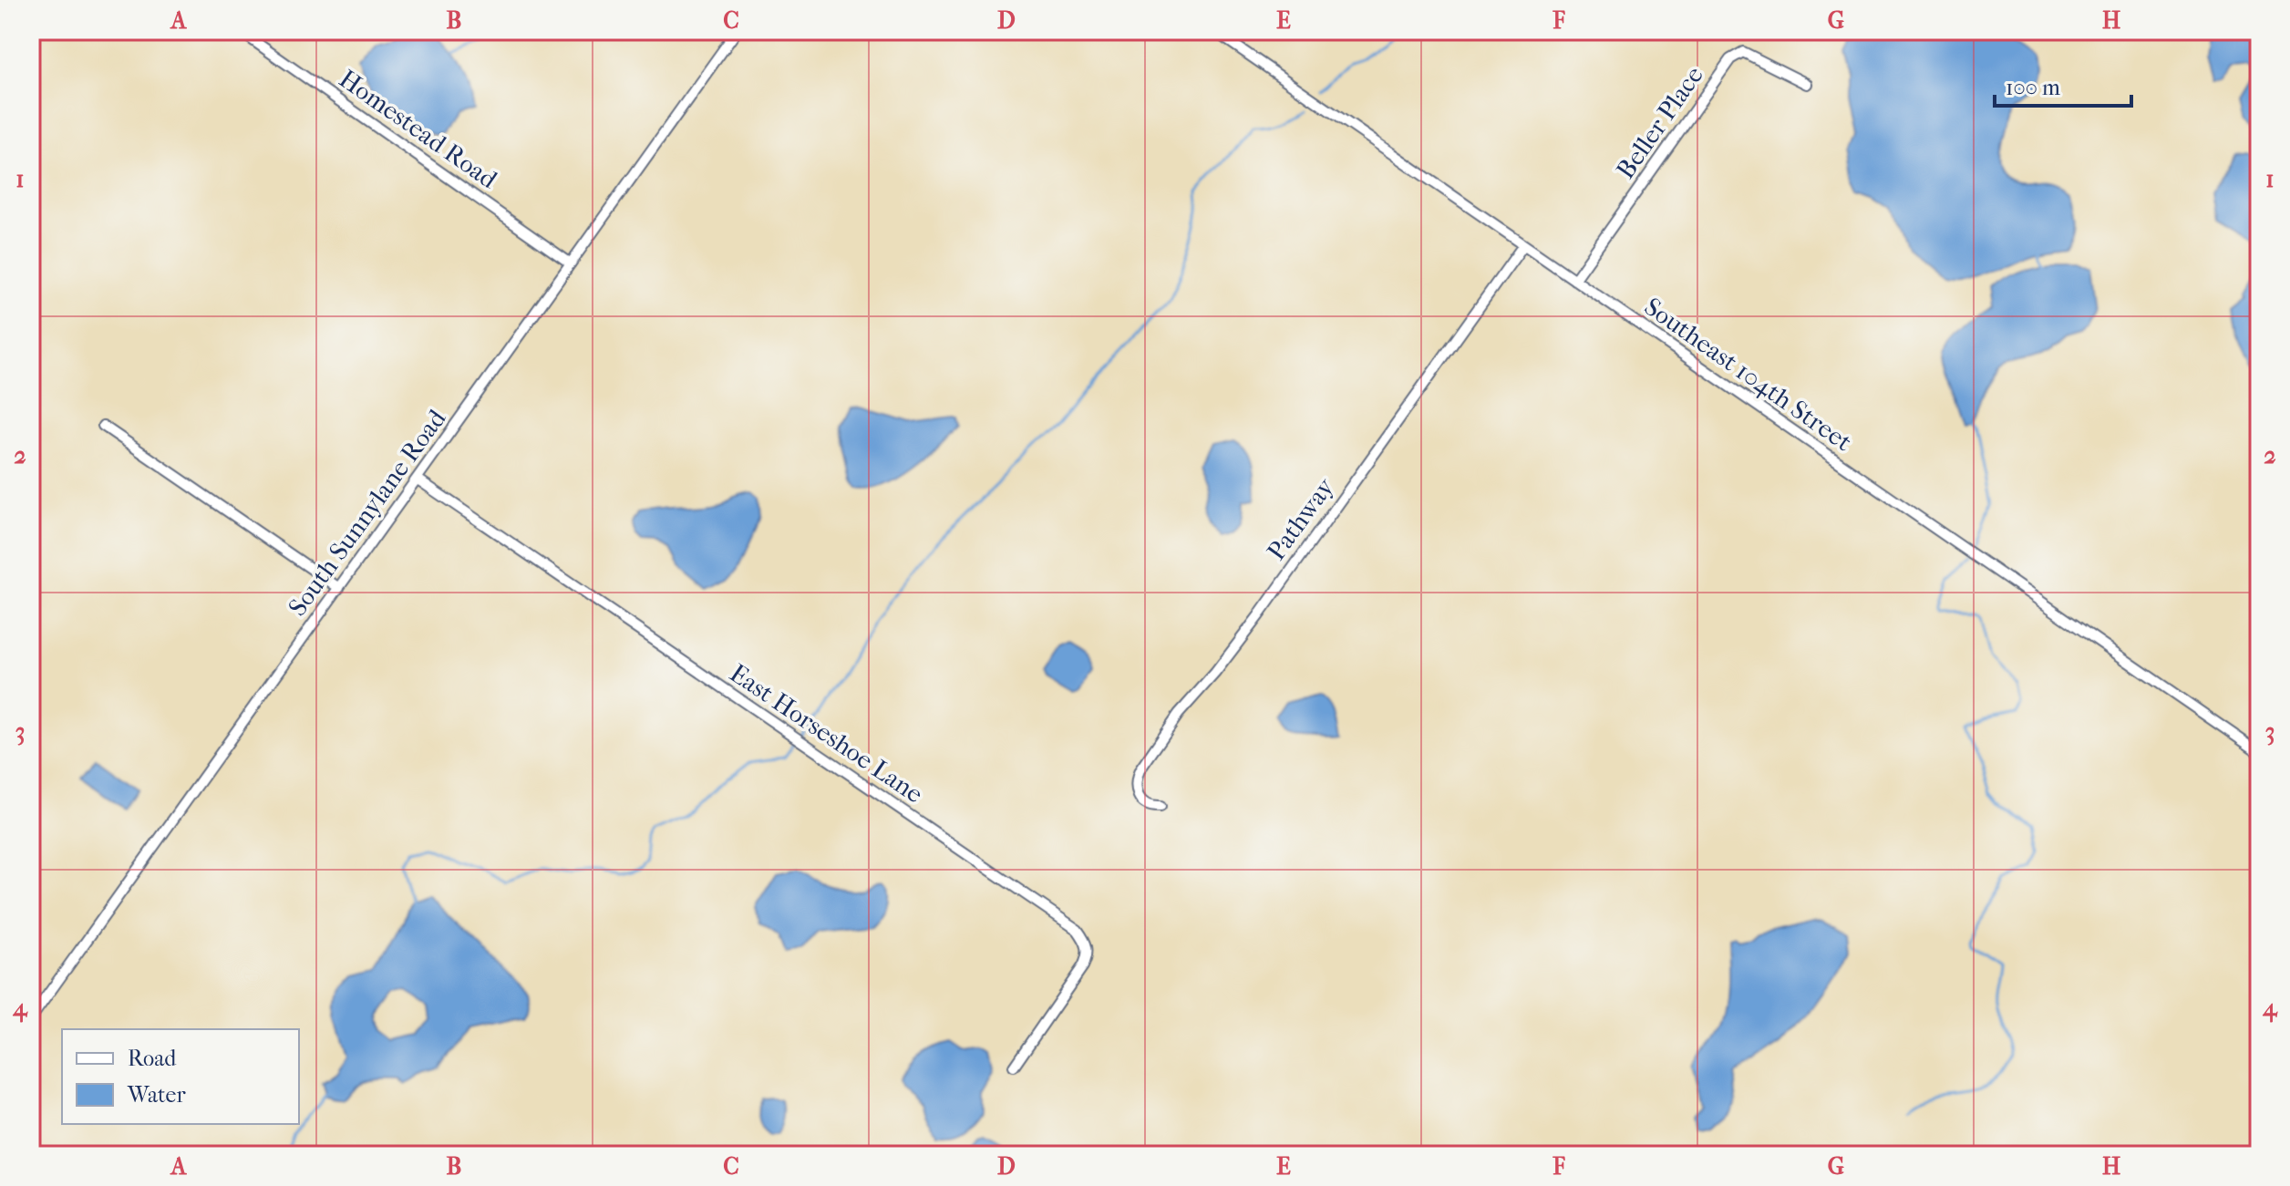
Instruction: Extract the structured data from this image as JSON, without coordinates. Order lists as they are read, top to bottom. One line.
{"streets":{"street":["Beller Place","Homestead Road","Southeast 104th Street","South Sunnylane Road","Pathway","East Horseshoe Lane"]},"crossings":[["Beller Place","Southeast 104th Street"],["Homestead Road","South Sunnylane Road"],["Southeast 104th Street","Pathway"],["South Sunnylane Road","East Horseshoe Lane"]],"legend":["Road","Water"],"scale_bar":"100 m","grid":{"columns":["A","B","C","D","E","F","G","H"],"rows":["1","2","3","4"]}}
